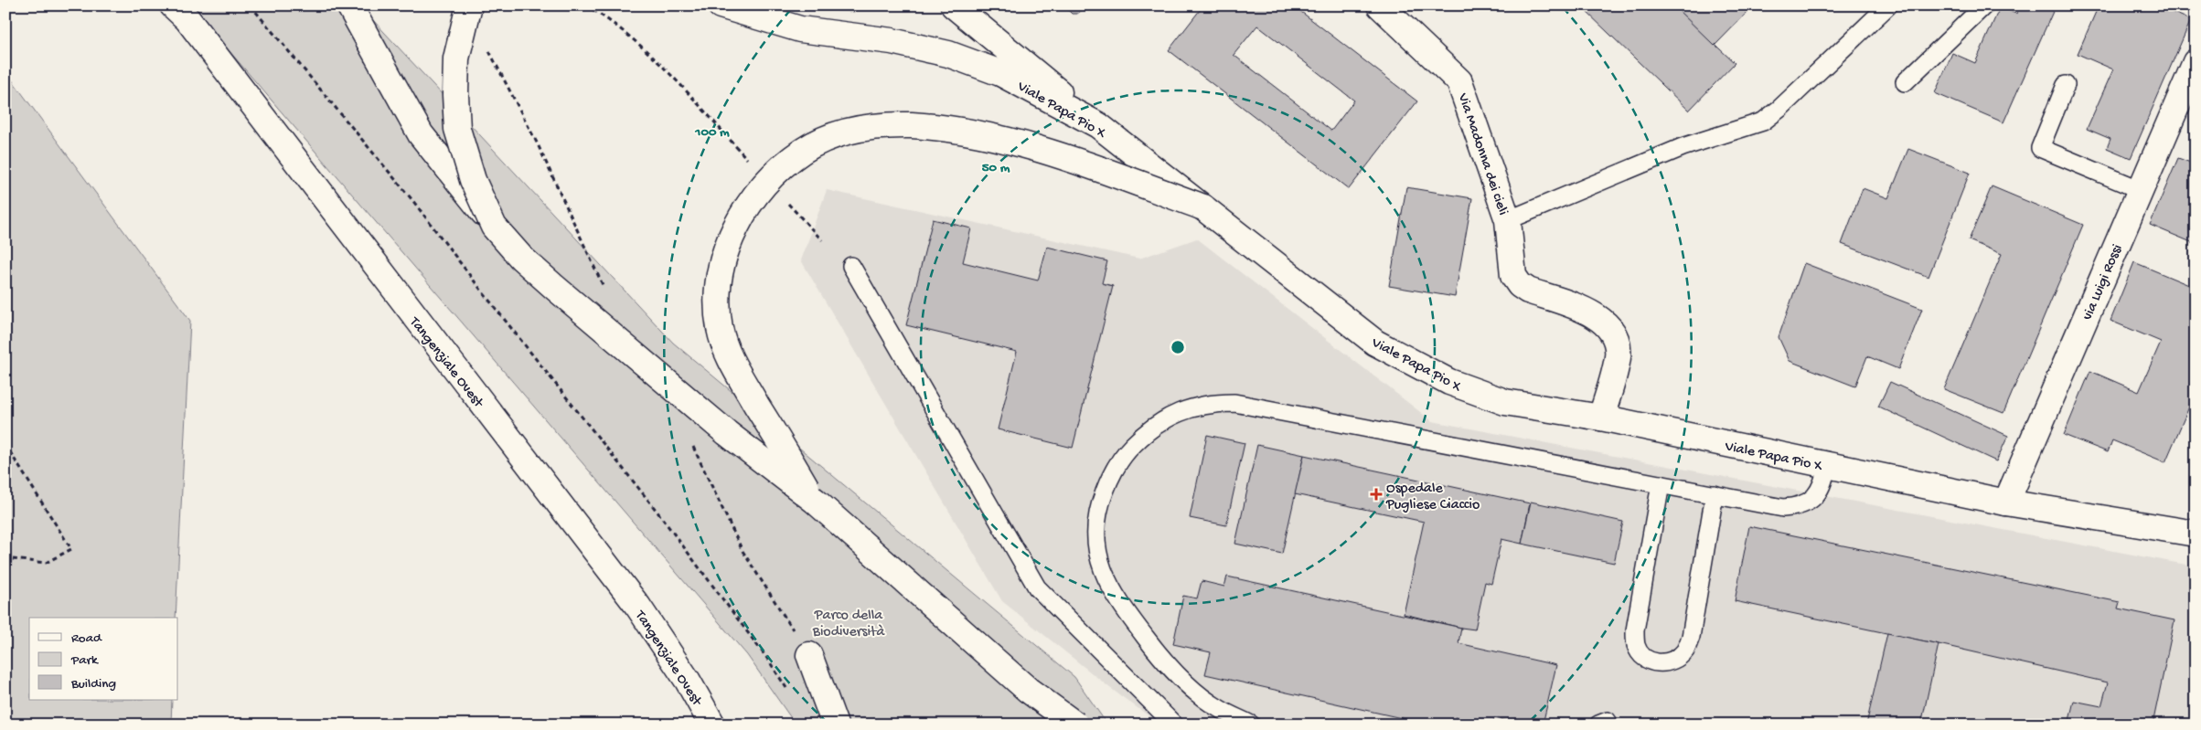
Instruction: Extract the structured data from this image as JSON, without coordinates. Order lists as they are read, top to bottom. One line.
{"streets":{"main road":["Viale Papa Pio X","Via Madonna dei cieli","via Luigi Rossi","Tangenziale Ovest"]},"crossings":[["Viale Papa Pio X","Via Madonna dei cieli"],["Viale Papa Pio X","via Luigi Rossi"]],"parks":["Parco della Biodiversità"],"places":{"health":["Ospedale Pugliese Ciaccio"]},"legend":["Road","Park","Building"],"rings":["100 m","50 m"]}
